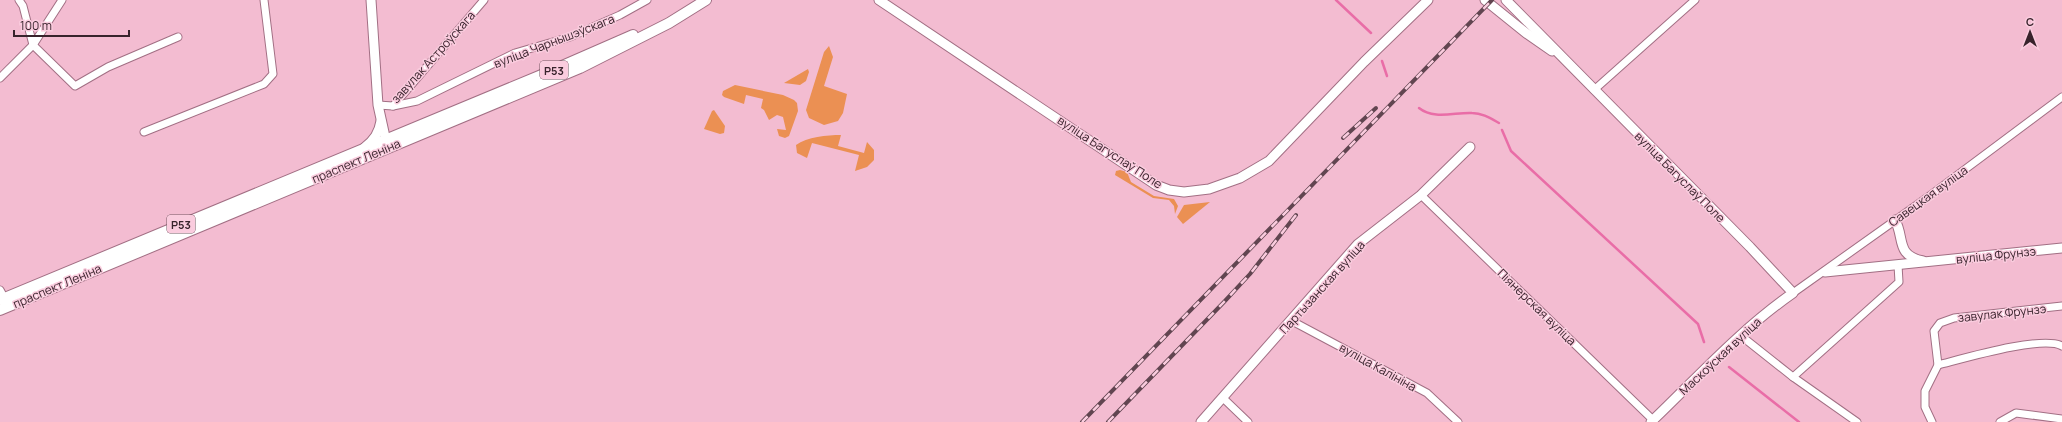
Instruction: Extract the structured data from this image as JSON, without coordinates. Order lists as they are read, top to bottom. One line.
{"streets":{"main road":["Р53","вуліца Багуслаў Поле","праспект Леніна","вуліца Фрунзэ","Партызанская вуліца","Маскоўская вуліца"],"street":["вуліца Чарнышэўскага","завулак Астроўскага","Савецкая вуліца","Піянерская вуліца","завулак Фрунзэ","вуліца Калініна"]},"crossings":[["вуліца Чарнышэўскага","завулак Астроўскага"],["вуліца Багуслаў Поле","Савецкая вуліца"],["вуліца Багуслаў Поле","Маскоўская вуліца"],["Савецкая вуліца","вуліца Фрунзэ"],["Савецкая вуліца","Маскоўская вуліца"],["Партызанская вуліца","Піянерская вуліца"],["Партызанская вуліца","вуліца Калініна"],["Піянерская вуліца","Маскоўская вуліца"]],"scale_bar":"100 m","north":"top"}
